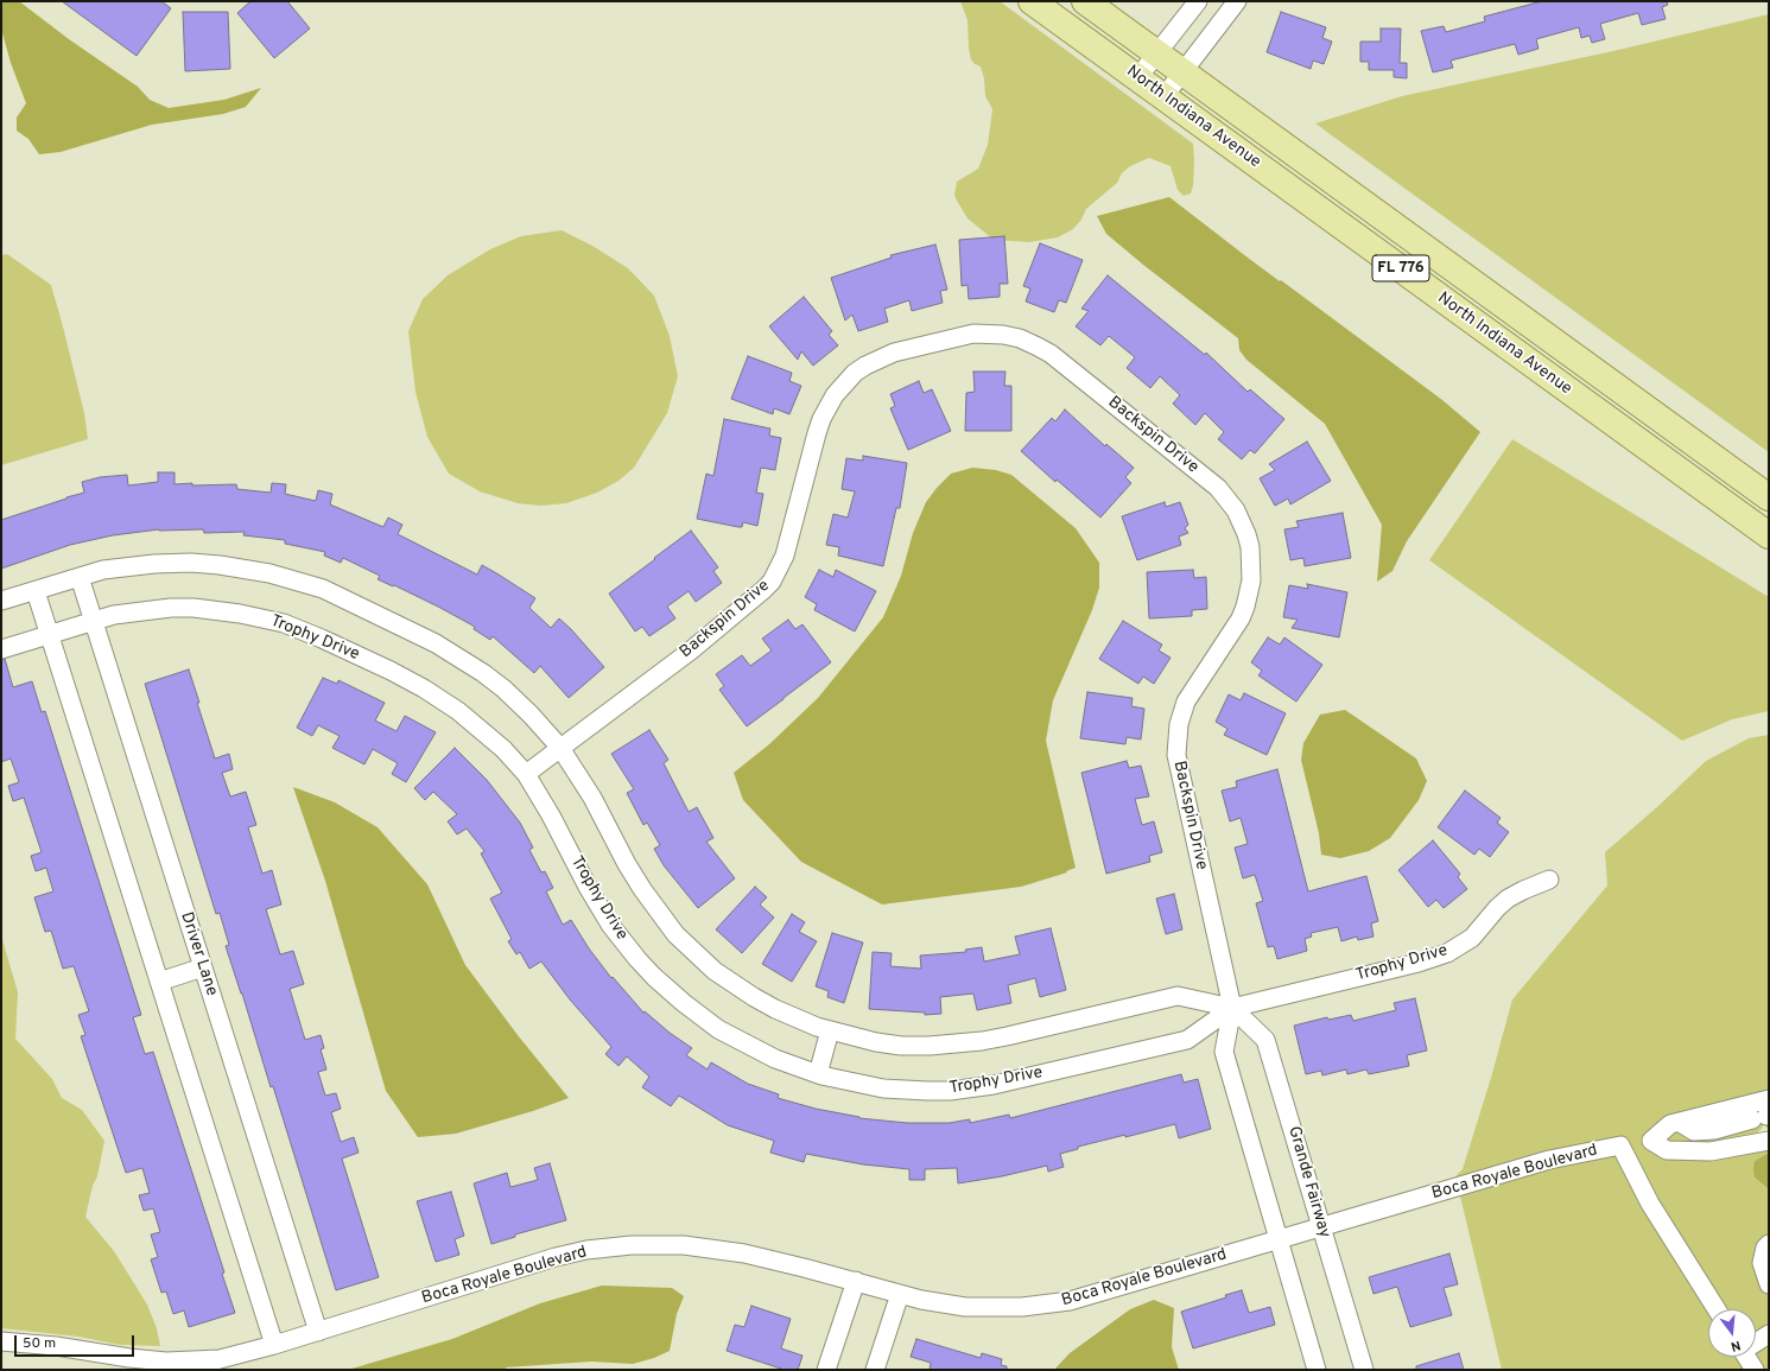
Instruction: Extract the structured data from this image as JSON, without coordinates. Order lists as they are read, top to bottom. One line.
{"streets":{"main road":["North Indiana Avenue","FL 776"],"street":["Backspin Drive","Trophy Drive","Driver Lane","Boca Royale Boulevard","Grande Fairway"]},"crossings":[["Backspin Drive","Trophy Drive"],["Backspin Drive","Boca Royale Boulevard"],["Backspin Drive","Grande Fairway"],["Trophy Drive","Driver Lane"],["Trophy Drive","Grande Fairway"],["Driver Lane","Boca Royale Boulevard"],["Boca Royale Boulevard","Grande Fairway"]],"scale_bar":"50 m","north":"bottom"}
